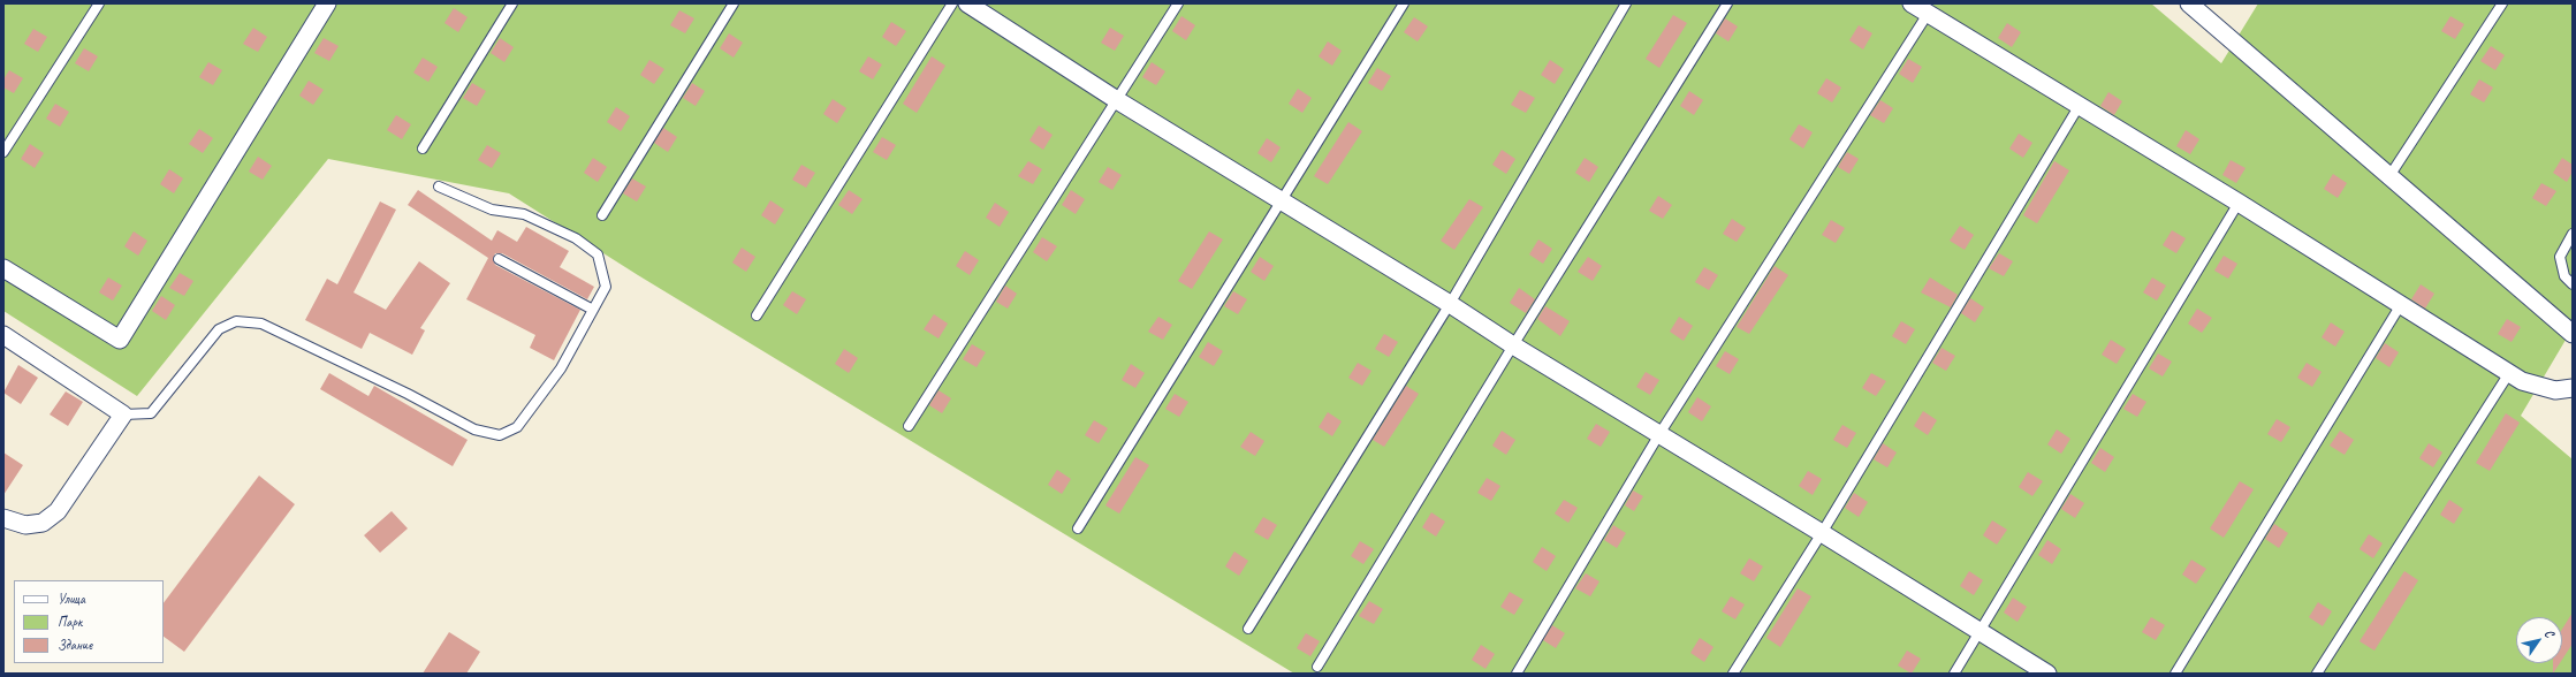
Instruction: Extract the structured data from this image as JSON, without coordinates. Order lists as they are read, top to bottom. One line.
{"legend":["Улица","Парк","Здание"],"north":"top right"}
